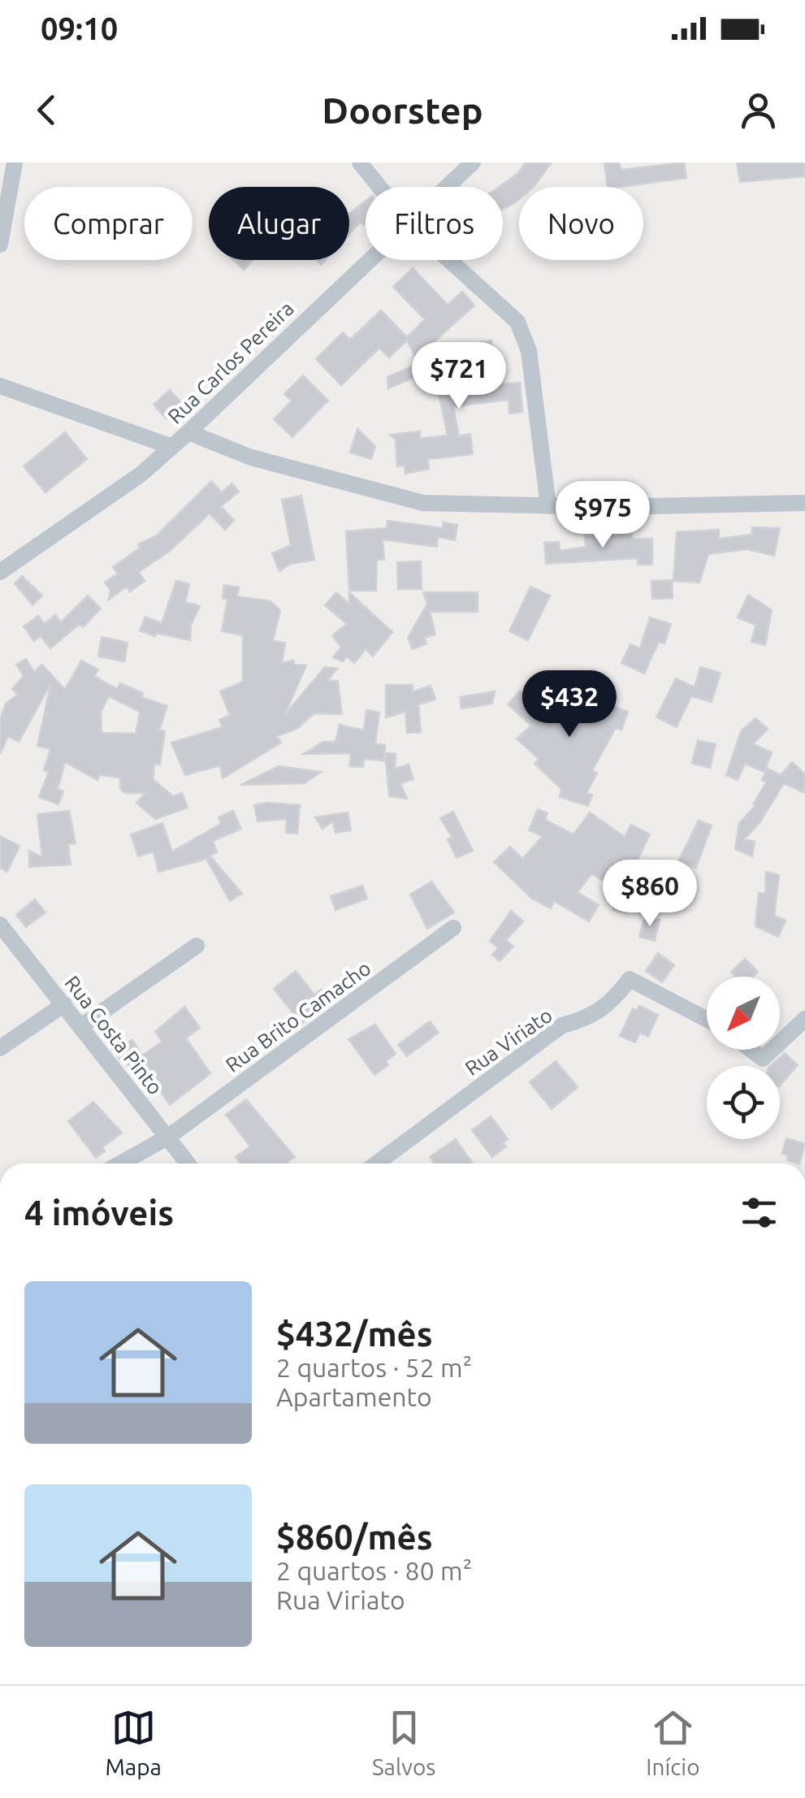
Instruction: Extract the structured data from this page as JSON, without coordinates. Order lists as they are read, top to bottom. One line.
{"streets":{"street":["Rua Carlos Pereira","Rua Brito Camacho","Rua Costa Pinto","Rua Viriato"]},"crossings":[["Rua Brito Camacho","Rua Costa Pinto"]],"north":"bottom left","page":{"status":"09:10","header":"Doorstep","chip":["Comprar","Alugar","Filtros","Novo"],"price":["$721","$975","$432","$860"],"heading":"4 imóveis","list":[{"name":"$432/mês","note":"2 quartos · 52 m² · Apartamento"},{"name":"$860/mês","note":"2 quartos · 80 m² · Rua Viriato"}],"tabs":["Mapa","Salvos","Início"]}}
